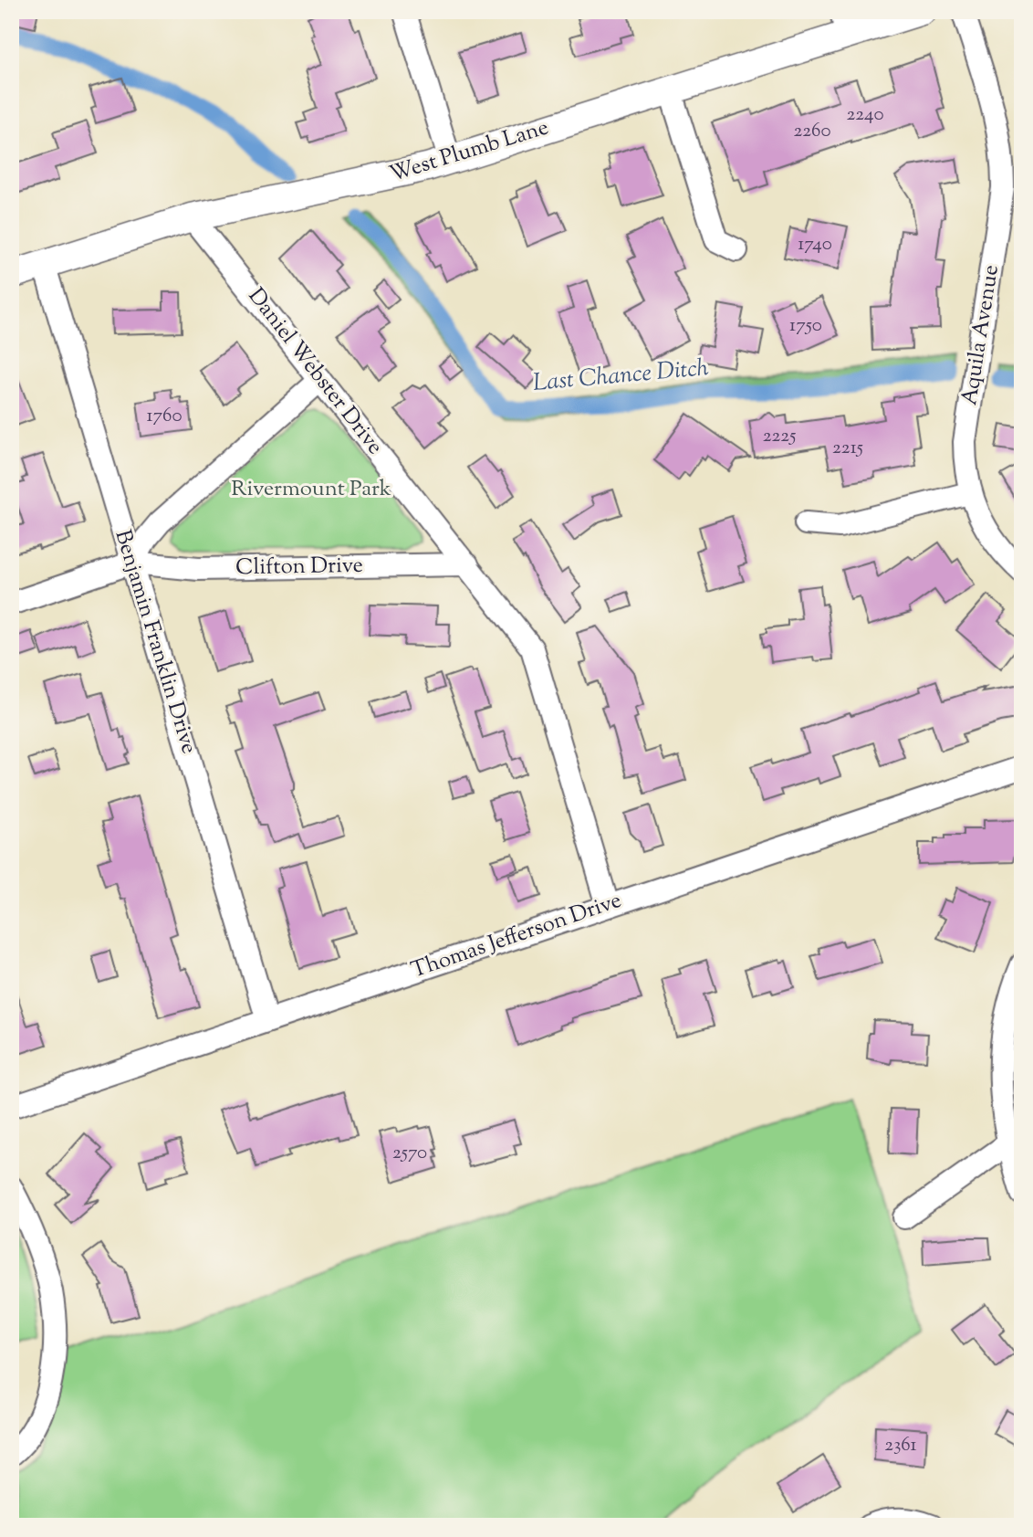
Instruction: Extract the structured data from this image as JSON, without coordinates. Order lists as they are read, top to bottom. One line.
{"streets":{"main road":["West Plumb Lane"],"street":["Aquila Avenue","Daniel Webster Drive","Clifton Drive","Benjamin Franklin Drive","Thomas Jefferson Drive"]},"crossings":[["West Plumb Lane","Daniel Webster Drive"],["West Plumb Lane","Benjamin Franklin Drive"],["Daniel Webster Drive","Clifton Drive"],["Daniel Webster Drive","Thomas Jefferson Drive"],["Clifton Drive","Benjamin Franklin Drive"],["Benjamin Franklin Drive","Thomas Jefferson Drive"]],"water":["Last Chance Ditch"],"parks":["Rivermount Park"],"house_numbers":["2240","2260","1740","1750","1760","2225","2215","2570","2361"]}
